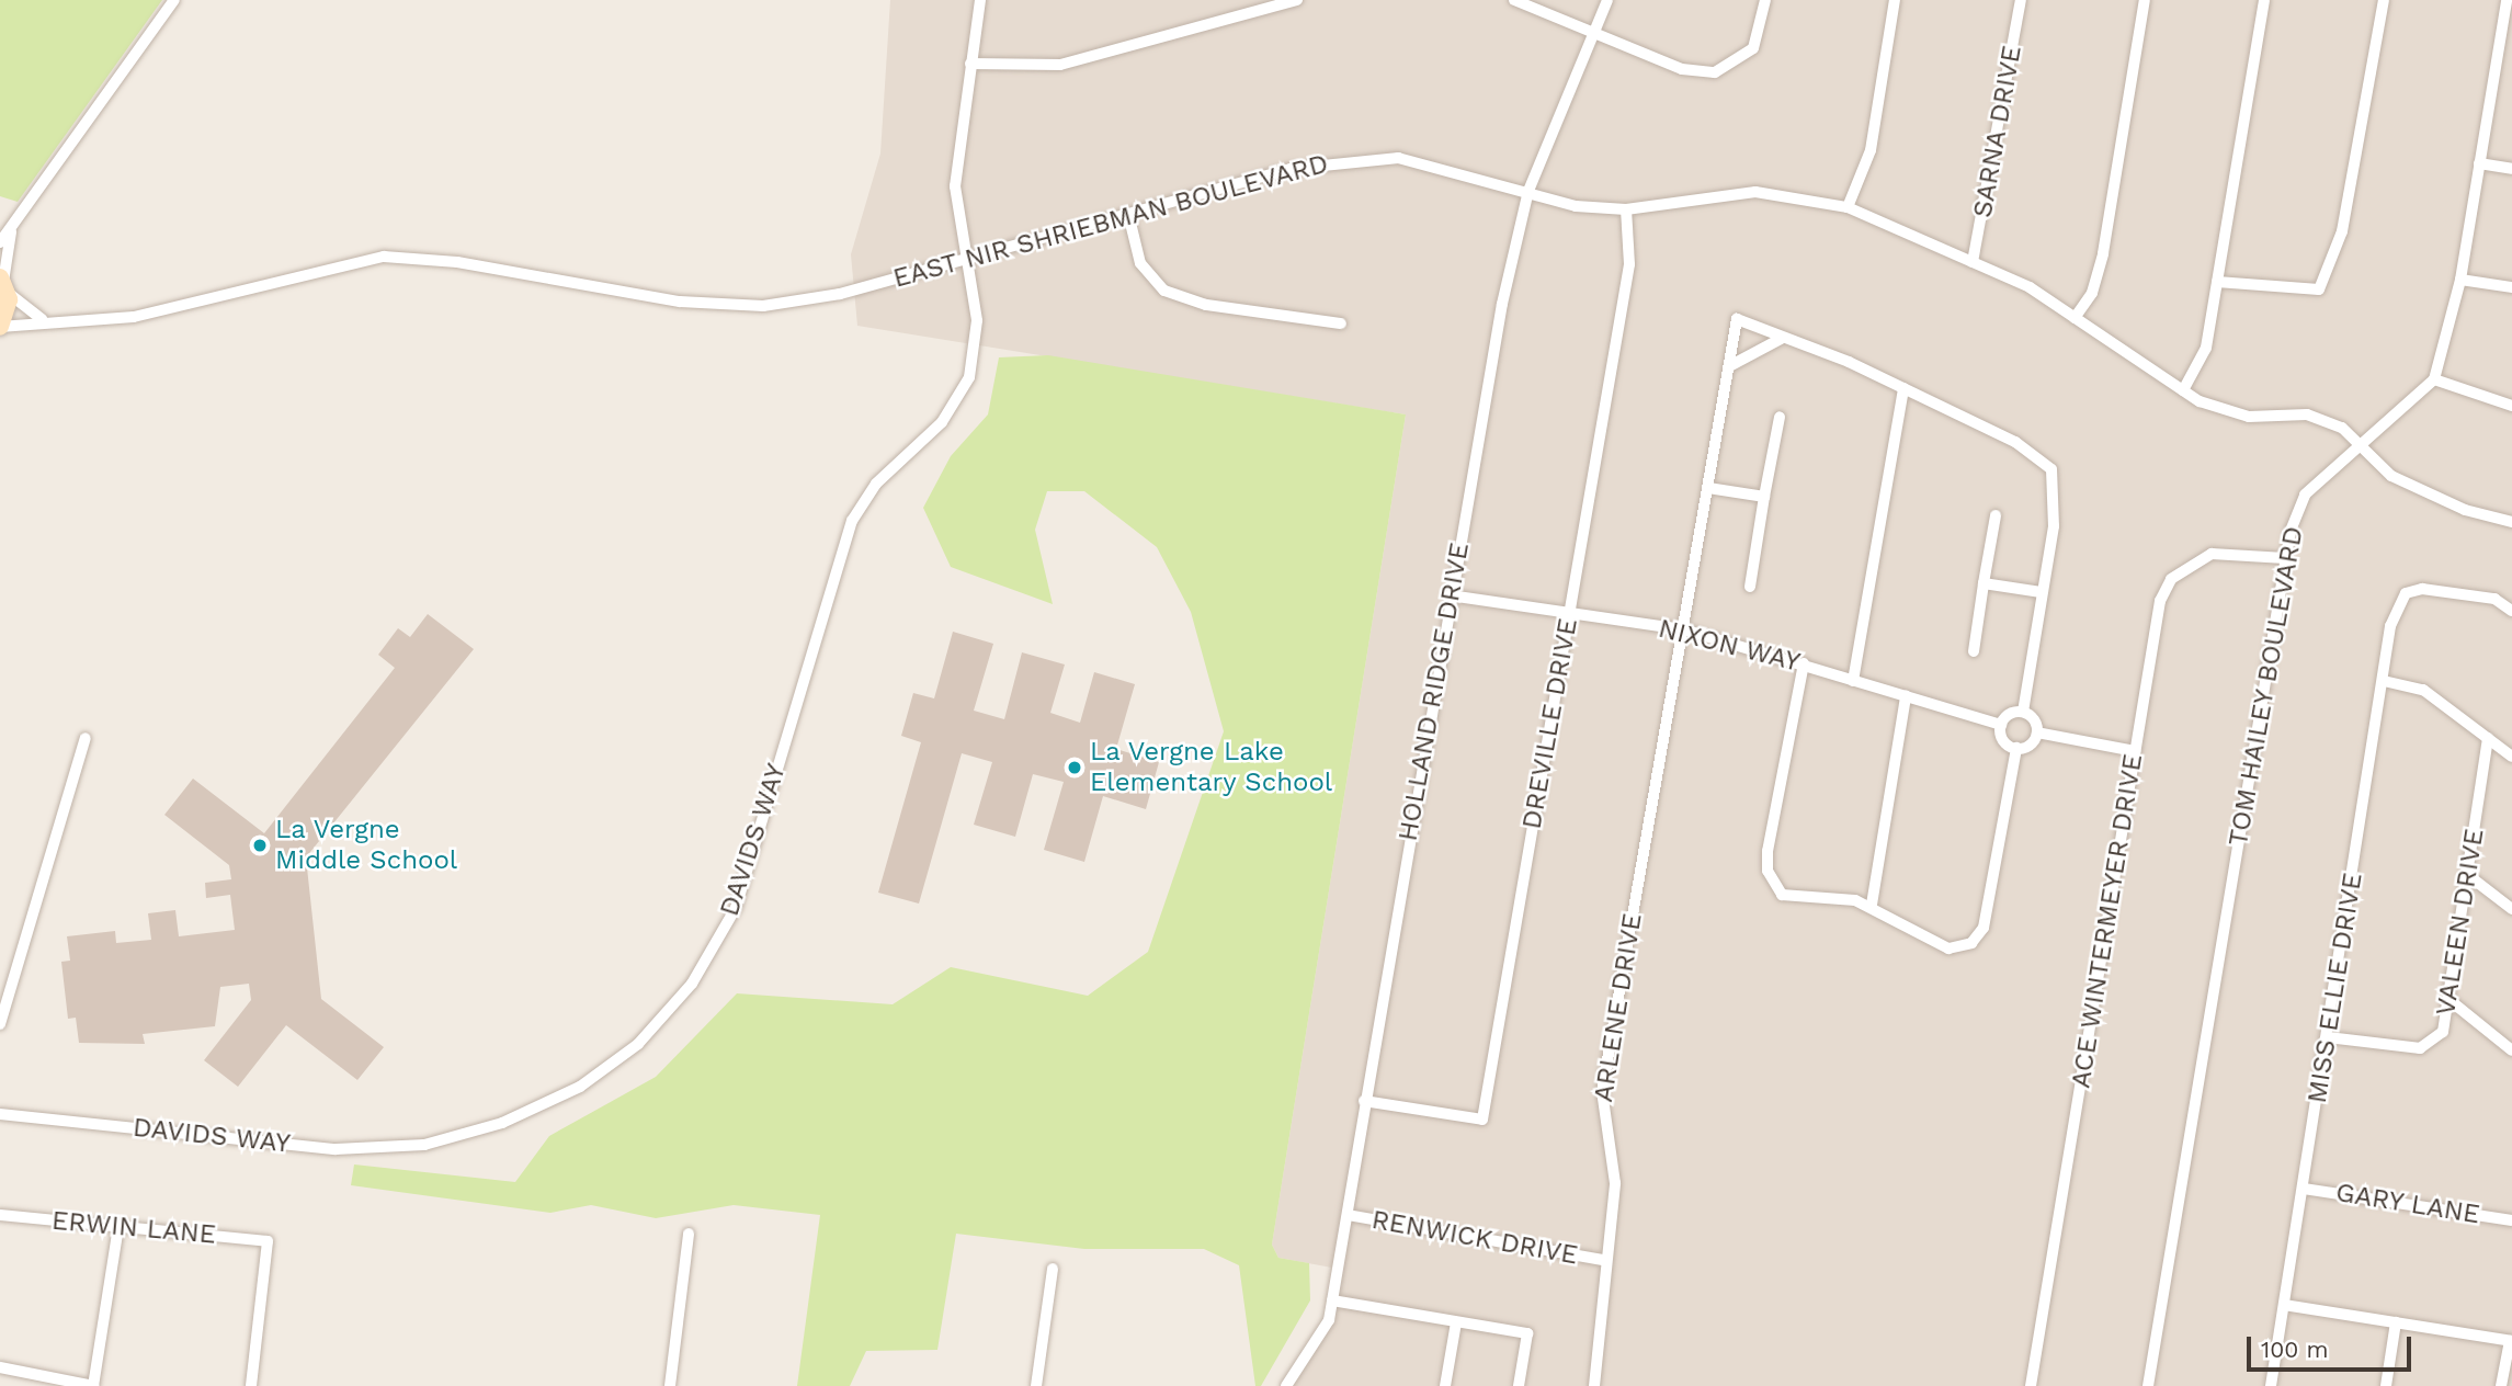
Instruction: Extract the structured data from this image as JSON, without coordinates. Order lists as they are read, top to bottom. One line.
{"streets":{"street":["SARNA DRIVE","EAST NIR SHRIEBMAN BOULEVARD","NIXON WAY","TOM HAILEY BOULEVARD","HOLLAND RIDGE DRIVE","DREVILLE DRIVE","DAVIDS WAY","ACE WINTERMEYER DRIVE","VALEEN DRIVE","MISS ELLIE DRIVE","ARLENE DRIVE","GARY LANE","ERWIN LANE","RENWICK DRIVE"]},"crossings":[["SARNA DRIVE","EAST NIR SHRIEBMAN BOULEVARD"],["EAST NIR SHRIEBMAN BOULEVARD","TOM HAILEY BOULEVARD"],["EAST NIR SHRIEBMAN BOULEVARD","HOLLAND RIDGE DRIVE"],["EAST NIR SHRIEBMAN BOULEVARD","DREVILLE DRIVE"],["EAST NIR SHRIEBMAN BOULEVARD","DAVIDS WAY"],["NIXON WAY","HOLLAND RIDGE DRIVE"],["NIXON WAY","DREVILLE DRIVE"],["NIXON WAY","ARLENE DRIVE"],["TOM HAILEY BOULEVARD","ACE WINTERMEYER DRIVE"],["HOLLAND RIDGE DRIVE","DREVILLE DRIVE"],["HOLLAND RIDGE DRIVE","RENWICK DRIVE"],["VALEEN DRIVE","MISS ELLIE DRIVE"],["MISS ELLIE DRIVE","GARY LANE"],["ARLENE DRIVE","RENWICK DRIVE"]],"places":["La Vergne Lake Elementary School","La Vergne Middle School"],"scale_bar":"100 m"}
